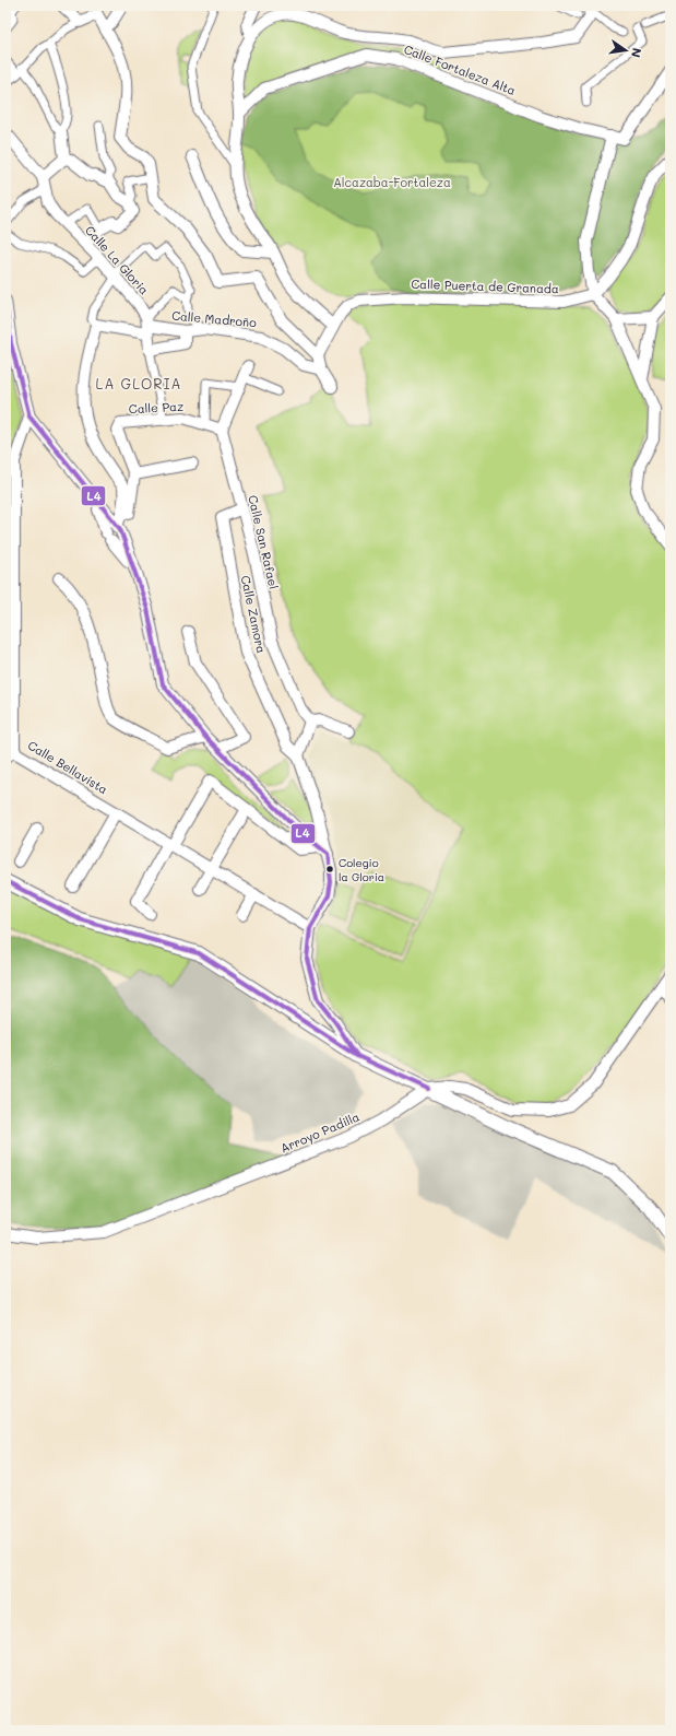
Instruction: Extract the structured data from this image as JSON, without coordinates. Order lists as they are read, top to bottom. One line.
{"streets":{"street":["Calle Fortaleza Alta","Calle La Gloria","Calle Puerta de Granada","Calle Madroño","Calle Paz","Calle San Rafael","Calle Zamora","Calle Bellavista","Arroyo Padilla"]},"crossings":[["Calle La Gloria","Calle Madroño"],["Calle La Gloria","Calle Paz"],["Calle Paz","Calle San Rafael"],["Calle San Rafael","Calle Zamora"]],"districts":["LA GLORIA"],"parks":["Alcazaba-Fortaleza"],"places":["Colegio la Gloria"],"lines":["transit line L4"],"north":"right"}
